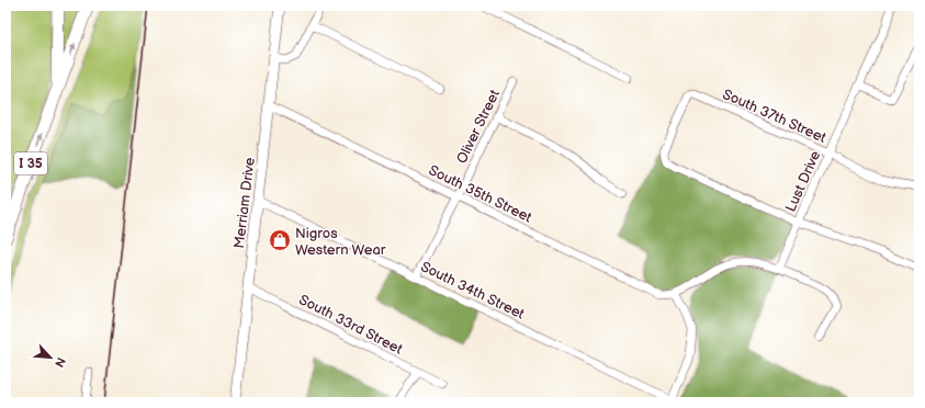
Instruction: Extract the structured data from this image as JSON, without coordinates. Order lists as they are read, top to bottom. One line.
{"streets":{"highway":["I 35"],"main road":["Merriam Drive"],"street":["South 37th Street","Oliver Street","Lust Drive","South 35th Street","South 34th Street","South 33rd Street"]},"crossings":[["South 37th Street","Lust Drive"],["Oliver Street","South 35th Street"],["Oliver Street","South 34th Street"],["South 35th Street","Merriam Drive"],["Merriam Drive","South 34th Street"],["Merriam Drive","South 33rd Street"]],"places":{"shop":["Nigros Western Wear"]},"north":"bottom right"}
